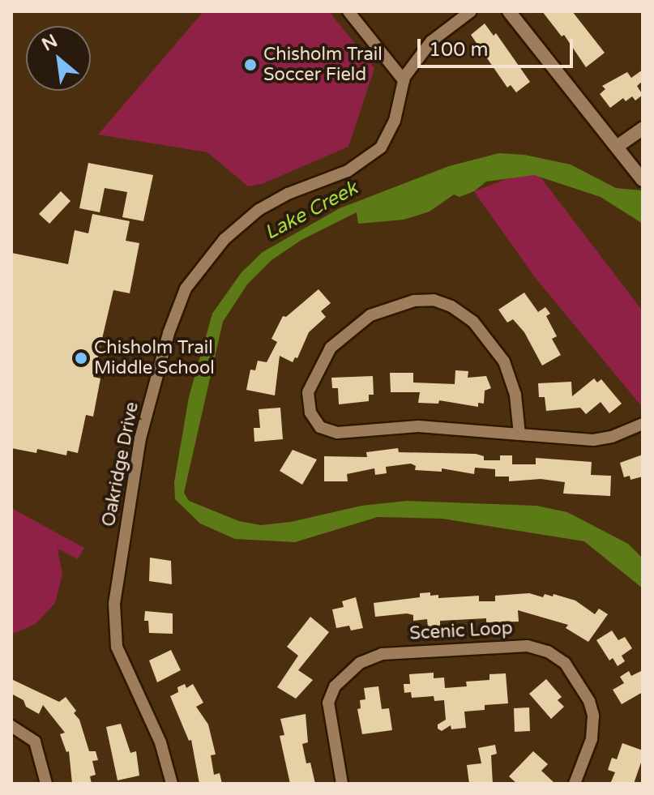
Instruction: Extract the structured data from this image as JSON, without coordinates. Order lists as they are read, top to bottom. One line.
{"streets":{"street":["Oakridge Drive","Scenic Loop"]},"water":["Lake Creek"],"places":["Chisholm Trail Soccer Field","Chisholm Trail Middle School"],"scale_bar":"100 m","north":"top left"}
